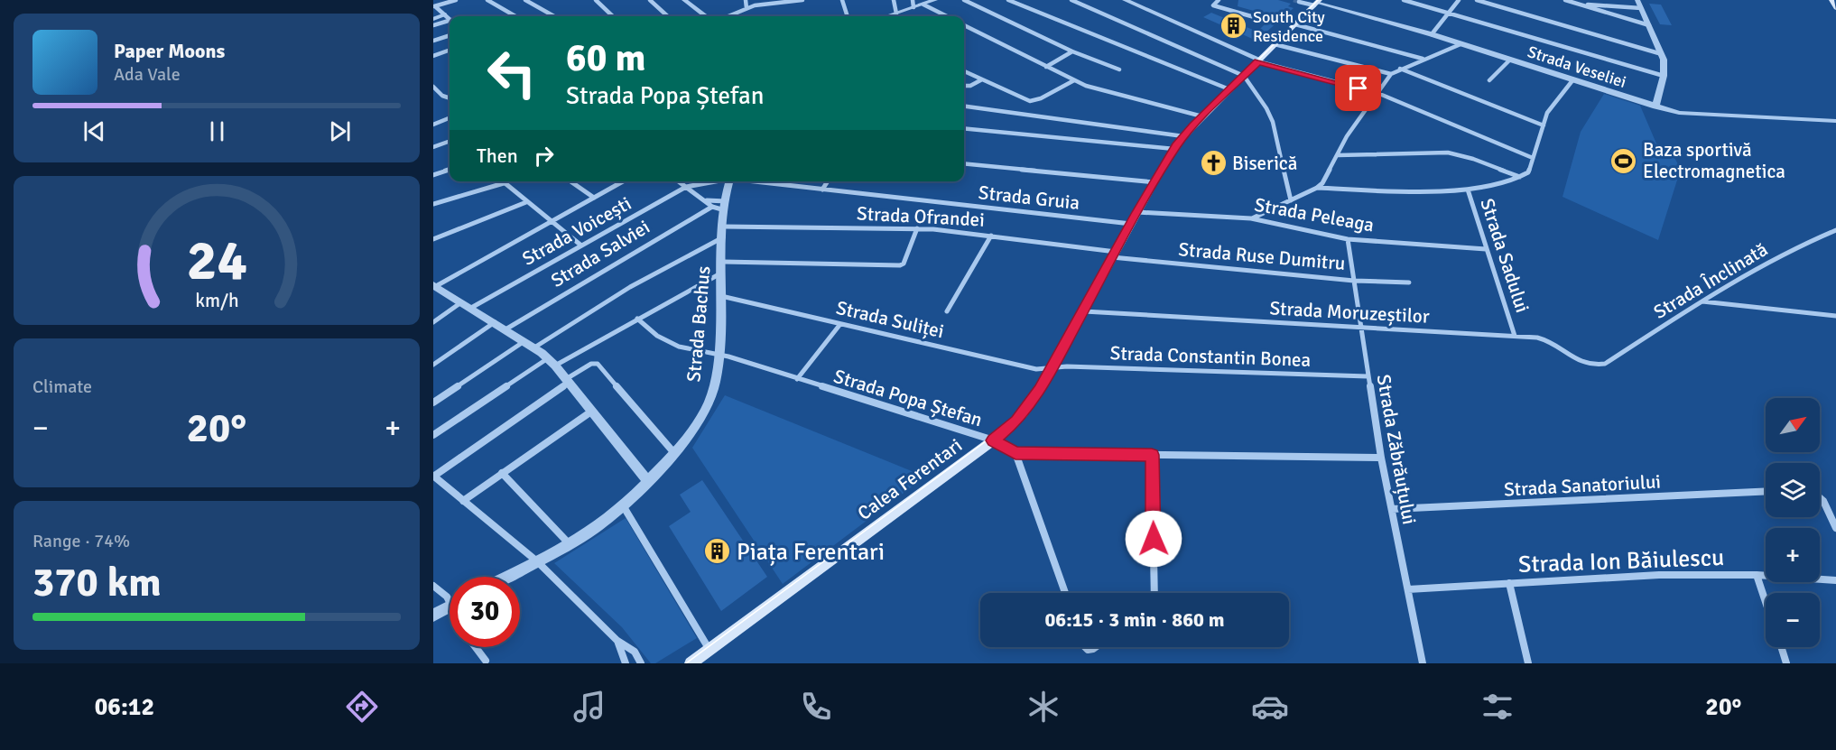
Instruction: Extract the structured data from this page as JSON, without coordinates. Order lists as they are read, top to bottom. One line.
{"streets":{"main road":["Calea Ferentari"],"street":["Strada Veseliei","Strada Gruia","Strada Peleaga","Strada Ofrandei","Strada Voicești","Strada Salviei","Strada Sadului","Strada Ruse Dumitru","Strada Înclinată","Strada Moruzeștilor","Strada Suliței","Strada Bachus","Strada Constantin Bonea","Strada Popa Ștefan","Strada Zăbrăuțului","Strada Sanatoriului","Strada Ion Băiulescu"]},"crossings":[["Strada Veseliei","Calea Ferentari"],["Strada Gruia","Calea Ferentari"],["Strada Peleaga","Strada Sadului"],["Strada Peleaga","Strada Zăbrăuțului"],["Strada Peleaga","Calea Ferentari"],["Strada Ofrandei","Strada Ruse Dumitru"],["Strada Ofrandei","Strada Bachus"],["Strada Ofrandei","Calea Ferentari"],["Strada Sadului","Strada Moruzeștilor"],["Strada Ruse Dumitru","Strada Zăbrăuțului"],["Strada Ruse Dumitru","Calea Ferentari"],["Strada Înclinată","Strada Moruzeștilor"],["Strada Moruzeștilor","Strada Zăbrăuțului"],["Strada Moruzeștilor","Calea Ferentari"],["Strada Suliței","Strada Bachus"],["Strada Suliței","Strada Constantin Bonea"],["Strada Suliței","Calea Ferentari"],["Strada Bachus","Strada Popa Ștefan"],["Strada Constantin Bonea","Strada Zăbrăuțului"],["Strada Constantin Bonea","Calea Ferentari"],["Strada Popa Ștefan","Strada Zăbrăuțului"],["Strada Popa Ștefan","Calea Ferentari"],["Strada Zăbrăuțului","Strada Sanatoriului"],["Strada Zăbrăuțului","Strada Ion Băiulescu"]],"places":{"building":["South City Residence","Piața Ferentari"],"sports":["Baza sportivă Electromagnetica"],"church":["Biserică"]},"north":"top right","page":{"turn":["60 m","Strada Popa Ștefan"],"song":["Paper Moons","Ada Vale"],"then":"Then","tile":["Climate",["Range · 74%","370 km"]],"map_buttons":["+","−"],"heat":["−","20°","+"],"limit":"30","trip":"06:15 · 3 min · 860 m","tabs":["06:12","20°"],"gauge":["24","km/h"]}}
